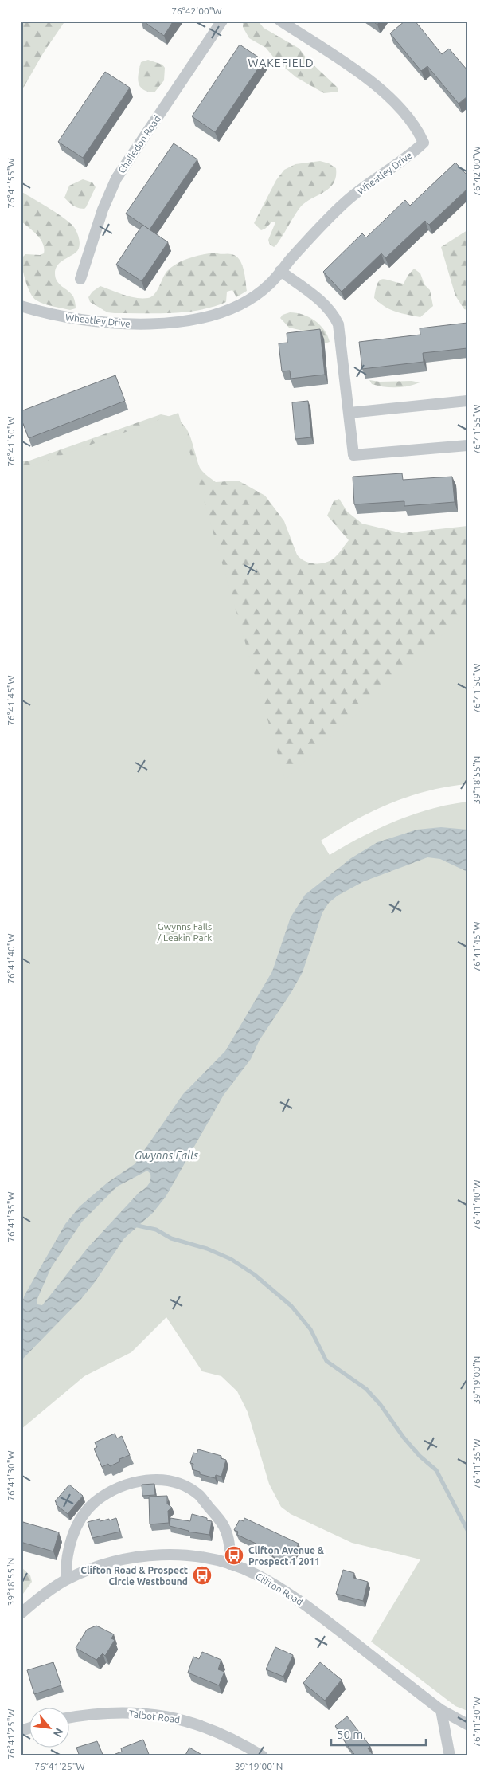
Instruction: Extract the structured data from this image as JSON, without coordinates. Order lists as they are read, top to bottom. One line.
{"streets":{"street":["Challedon Road","Wheatley Drive","Clifton Road","Talbot Road"]},"districts":["WAKEFIELD"],"water":["Gwynns Falls"],"parks":["Gwynns Falls / Leakin Park"],"places":{"bus stop":["Clifton Avenue & Prospect 1 2011","Clifton Road & Prospect Circle Westbound"]},"scale_bar":"50 m","north":"bottom right","coordinates":["76°42'00\"W","76°41'55\"W","76°41'50\"W","76°41'45\"W","39°18'55\"N","76°41'40\"W","76°41'35\"W","39°19'00\"N","76°41'30\"W","76°41'25\"W"]}
